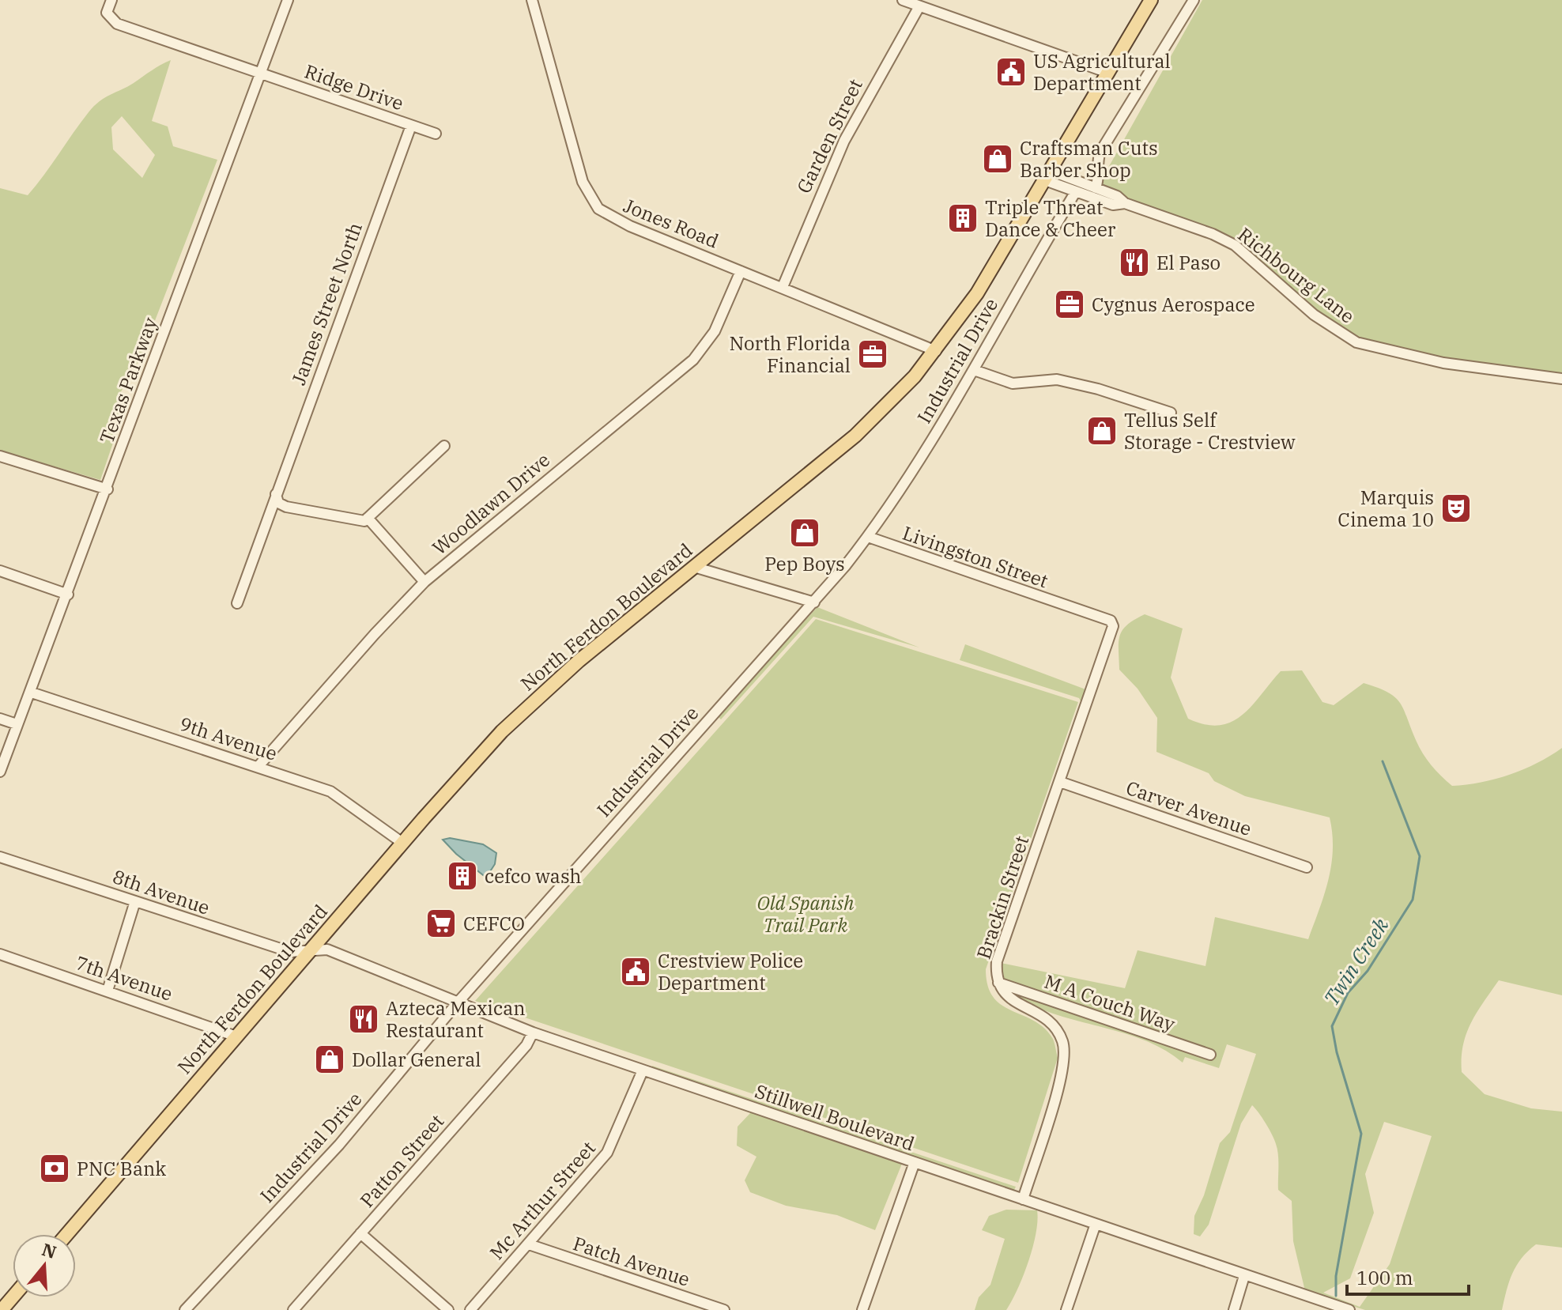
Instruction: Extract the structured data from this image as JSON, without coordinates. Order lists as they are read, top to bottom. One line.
{"streets":{"main road":["North Ferdon Boulevard"],"street":["Ridge Drive","Garden Street","Jones Road","Richbourg Lane","James Street North","Industrial Drive","Texas Parkway","Woodlawn Drive","Livingston Street","9th Avenue","Carver Avenue","8th Avenue","Brackin Street","7th Avenue","M A Couch Way","Stillwell Boulevard","Patton Street","Mc Arthur Street","Patch Avenue"]},"crossings":[["Ridge Drive","James Street North"],["Ridge Drive","Texas Parkway"],["Garden Street","Jones Road"],["Jones Road","Woodlawn Drive"],["Jones Road","North Ferdon Boulevard"],["Richbourg Lane","Industrial Drive"],["Richbourg Lane","North Ferdon Boulevard"],["Industrial Drive","Livingston Street"],["Industrial Drive","Stillwell Boulevard"],["Texas Parkway","9th Avenue"],["Woodlawn Drive","9th Avenue"],["Livingston Street","Brackin Street"],["North Ferdon Boulevard","9th Avenue"],["North Ferdon Boulevard","8th Avenue"],["North Ferdon Boulevard","7th Avenue"],["North Ferdon Boulevard","Stillwell Boulevard"],["Carver Avenue","Brackin Street"],["8th Avenue","Stillwell Boulevard"],["Brackin Street","M A Couch Way"],["Brackin Street","Stillwell Boulevard"],["Stillwell Boulevard","Patton Street"],["Stillwell Boulevard","Mc Arthur Street"],["Mc Arthur Street","Patch Avenue"]],"water":["Twin Creek"],"parks":["Old Spanish Trail Park"],"places":{"public building":["US Agricultural Department","Crestview Police Department"],"shop":["Craftsman Cuts Barber Shop","Tellus Self Storage - Crestview","Pep Boys","Dollar General"],"building":["Triple Threat Dance & Cheer","cefco wash"],"restaurant":["El Paso","Azteca Mexican Restaurant"],"office":["Cygnus Aerospace","North Florida Financial"],"theatre":["Marquis Cinema 10"],"supermarket":["CEFCO"],"bank":["PNC Bank"]},"scale_bar":"100 m","north":"top"}
